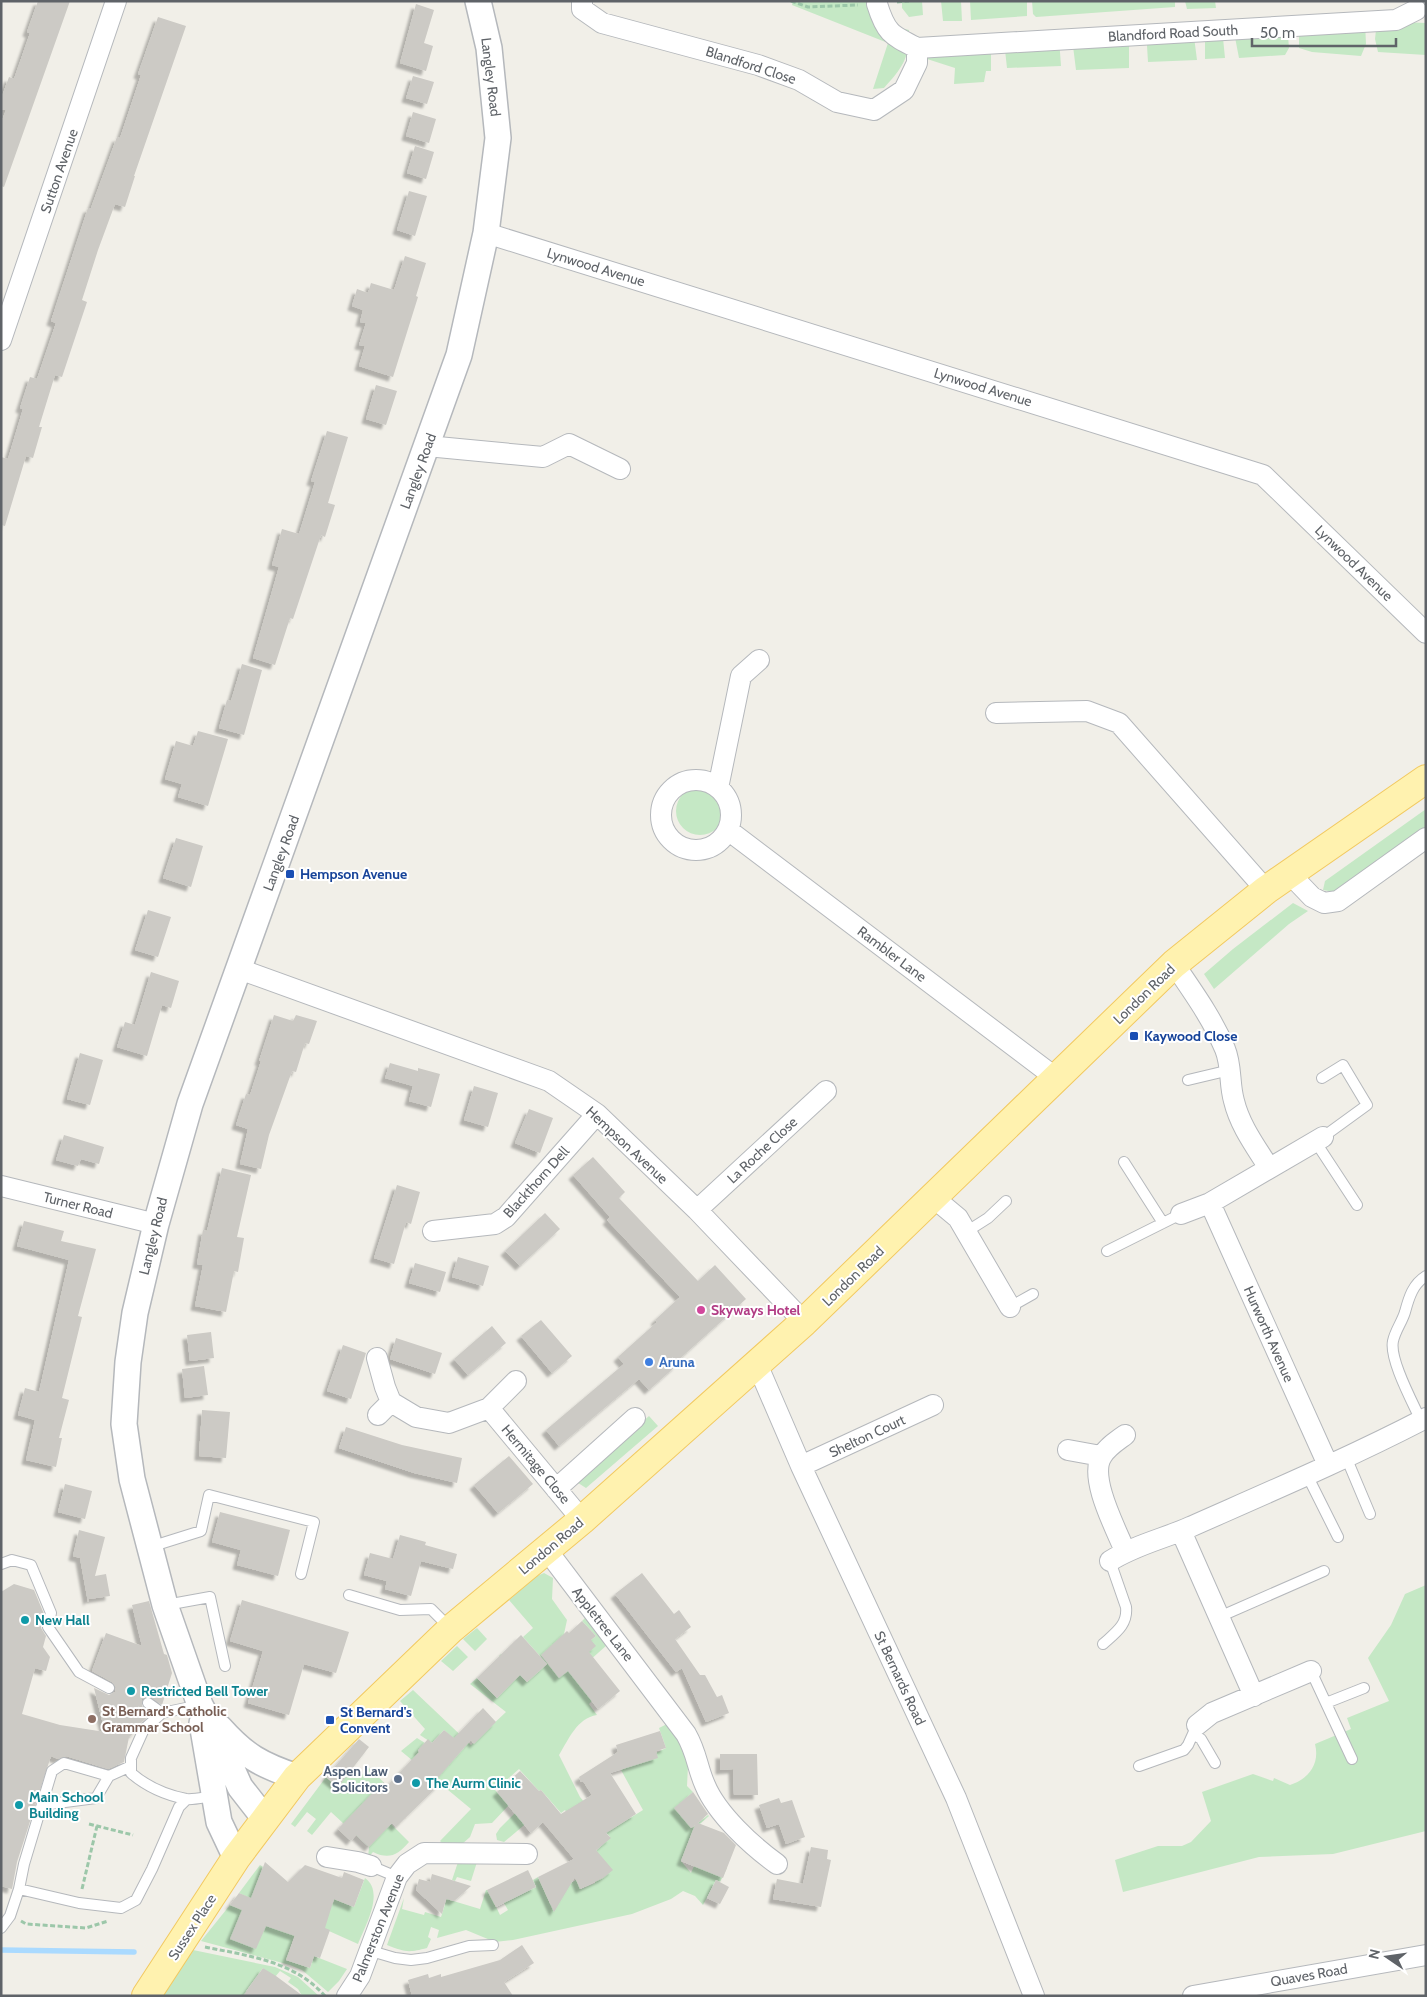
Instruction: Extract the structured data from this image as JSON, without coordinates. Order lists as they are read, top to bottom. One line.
{"streets":{"main road":["London Road","Sussex Place"],"street":["Blandford Road South","Blandford Close","Langley Road","Sutton Avenue","Lynwood Avenue","Rambler Lane","Hempson Avenue","La Roche Close","Blackthorn Dell","Turner Road","Hurworth Avenue","Shelton Court","Hermitage Close","Appletree Lane","St Bernards Road","Palmerston Avenue","Quaves Road"]},"crossings":[["Blandford Road South","Blandford Close"],["Langley Road","Lynwood Avenue"],["Langley Road","London Road"],["Langley Road","Hempson Avenue"],["Langley Road","Turner Road"],["Langley Road","Sussex Place"],["Rambler Lane","London Road"],["London Road","Hempson Avenue"],["London Road","Hermitage Close"],["London Road","Appletree Lane"],["London Road","St Bernards Road"],["London Road","Sussex Place"],["Hempson Avenue","La Roche Close"],["Hempson Avenue","Blackthorn Dell"],["Shelton Court","St Bernards Road"]],"places":{"transit":["Hempson Avenue","Kaywood Close","St Bernard's Convent"],"other":["Skyways Hotel","Aruna","New Hall","Restricted Bell Tower","St Bernard's Catholic Grammar School","Aspen Law Solicitors","The Aurm Clinic","Main School Building"]},"scale_bar":"50 m","north":"left"}
